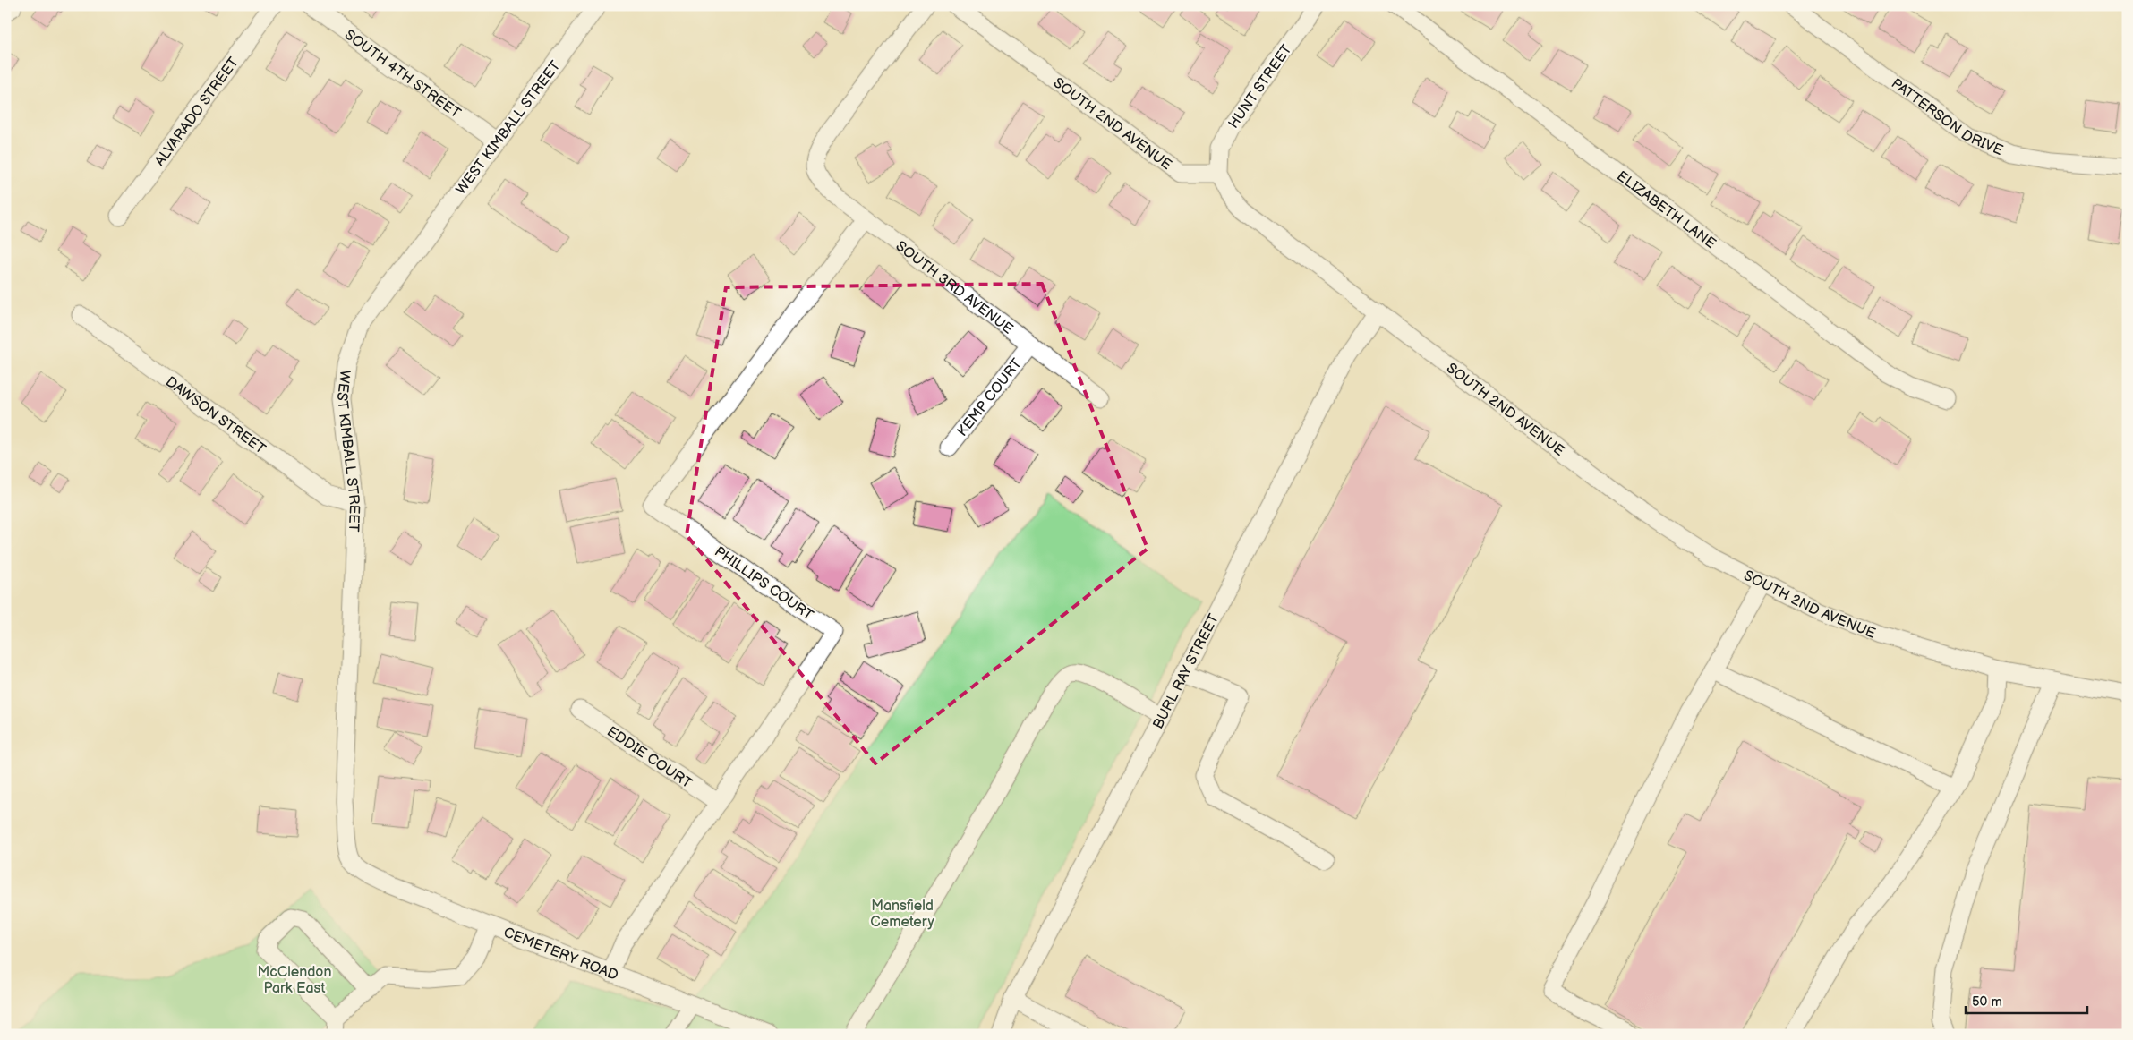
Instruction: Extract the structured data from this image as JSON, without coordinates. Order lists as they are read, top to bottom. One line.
{"streets":{"street":["SOUTH 4TH STREET","HUNT STREET","ALVARADO STREET","PATTERSON DRIVE","SOUTH 2ND AVENUE","WEST KIMBALL STREET","ELIZABETH LANE","SOUTH 3RD AVENUE","KEMP COURT","DAWSON STREET","PHILLIPS COURT","BURL RAY STREET","EDDIE COURT","CEMETERY ROAD"]},"crossings":[["SOUTH 4TH STREET","WEST KIMBALL STREET"],["HUNT STREET","SOUTH 2ND AVENUE"],["SOUTH 2ND AVENUE","BURL RAY STREET"],["WEST KIMBALL STREET","DAWSON STREET"],["WEST KIMBALL STREET","CEMETERY ROAD"],["SOUTH 3RD AVENUE","KEMP COURT"],["SOUTH 3RD AVENUE","PHILLIPS COURT"],["PHILLIPS COURT","EDDIE COURT"],["PHILLIPS COURT","CEMETERY ROAD"]],"parks":["Mansfield Cemetery","McClendon Park East"],"scale_bar":"50 m"}
